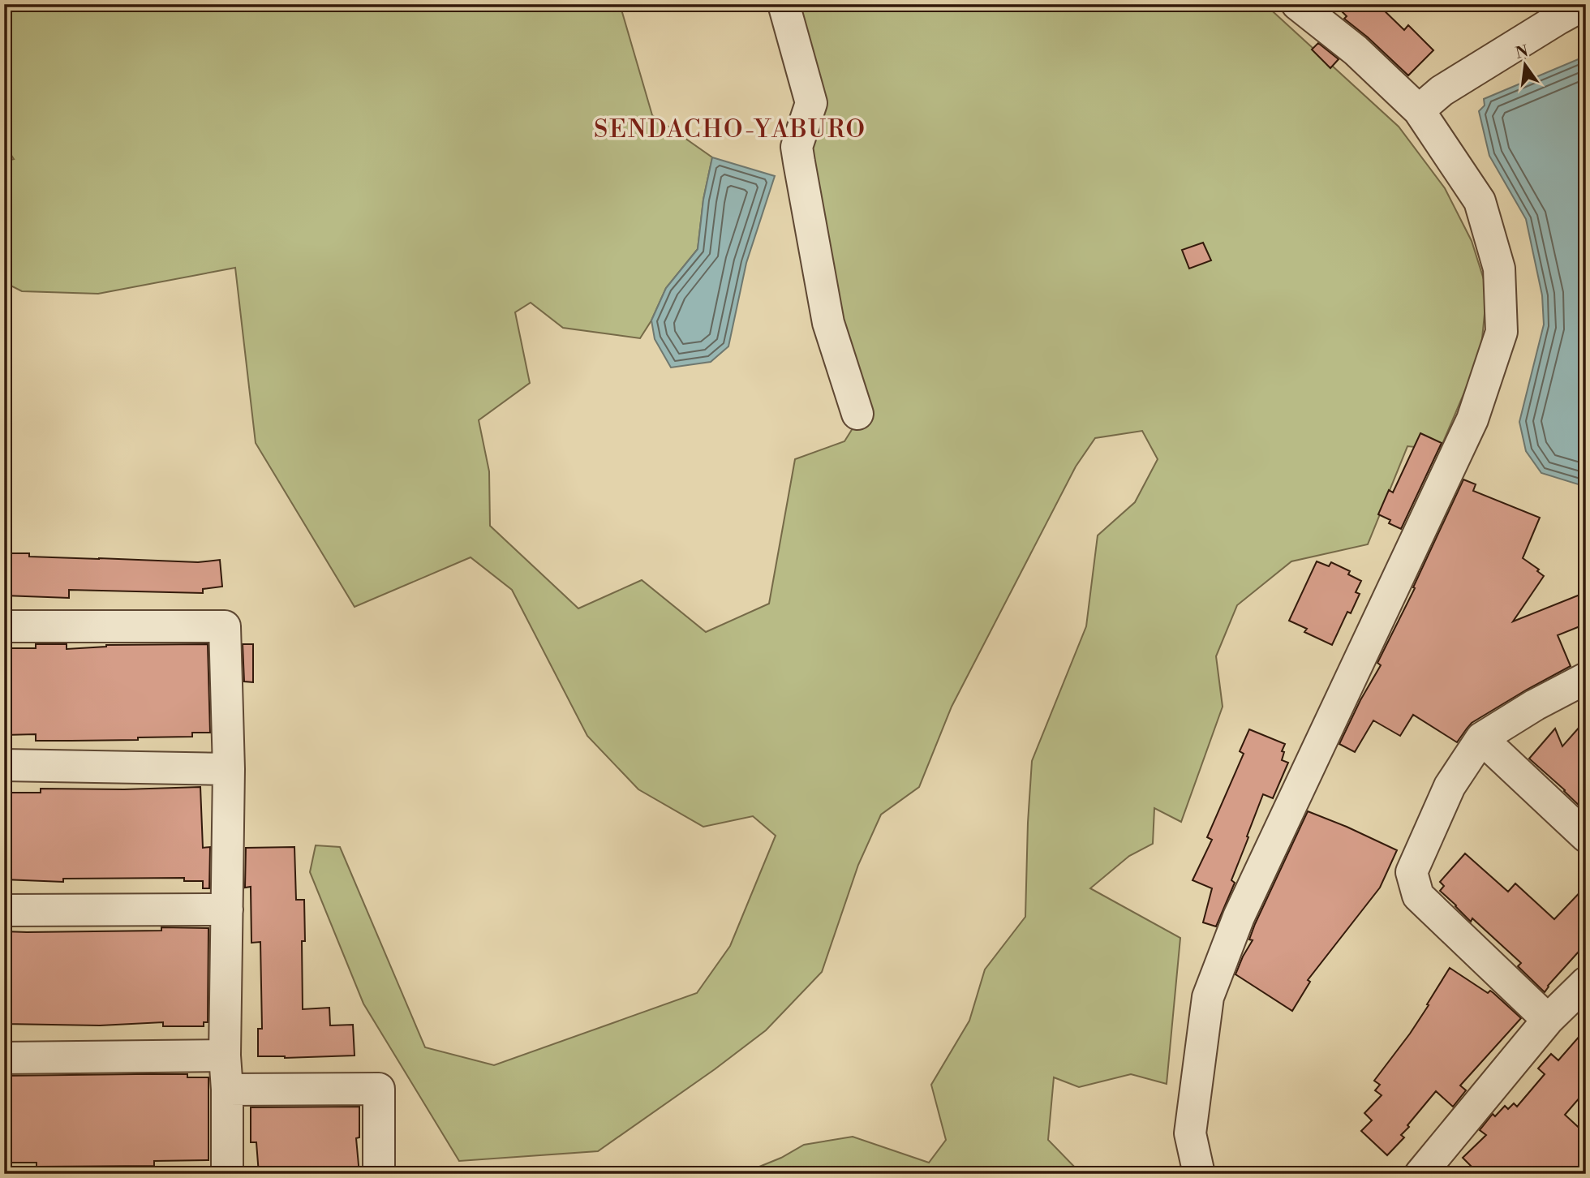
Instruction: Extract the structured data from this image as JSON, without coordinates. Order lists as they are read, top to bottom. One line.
{"districts":["SENDACHO-YABURO"],"north":"top"}
